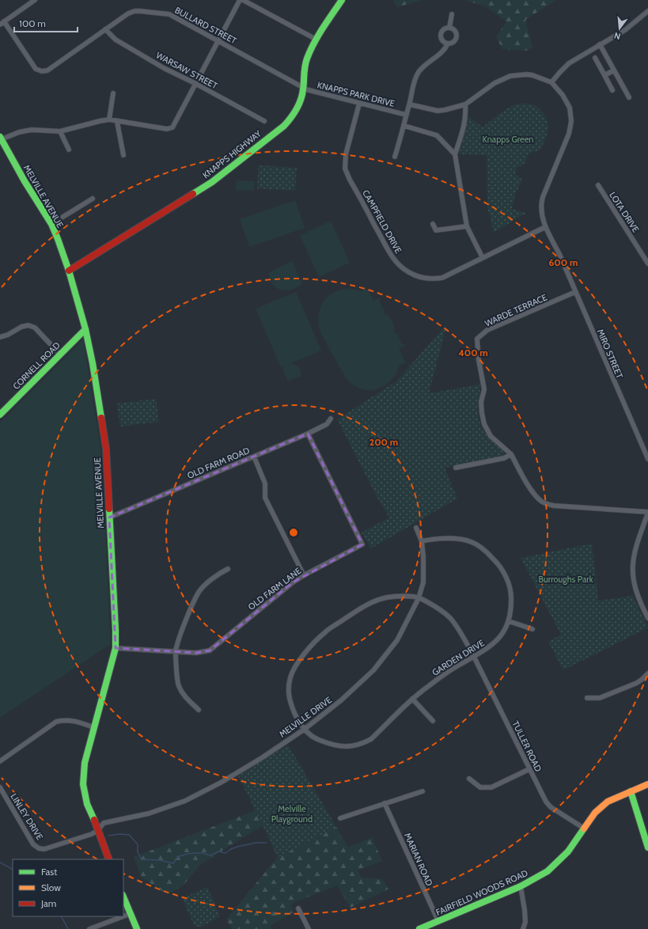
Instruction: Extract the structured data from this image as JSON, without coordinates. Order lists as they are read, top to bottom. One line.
{"streets":{"street":["BULLARD STREET","WARSAW STREET","KNAPPS PARK DRIVE","KNAPPS HIGHWAY","MELVILLE AVENUE","LOTA DRIVE","CAMPFIELD DRIVE","WARDE TERRACE","MIRO STREET","CORNELL ROAD","OLD FARM ROAD","OLD FARM LANE","GARDEN DRIVE","MELVILLE DRIVE","TULLER ROAD","LINLEY DRIVE","MARIAN ROAD","FAIRFIELD WOODS ROAD"]},"crossings":[["BULLARD STREET","WARSAW STREET"],["BULLARD STREET","KNAPPS PARK DRIVE"],["BULLARD STREET","KNAPPS HIGHWAY"],["KNAPPS PARK DRIVE","KNAPPS HIGHWAY"],["KNAPPS PARK DRIVE","CAMPFIELD DRIVE"],["KNAPPS HIGHWAY","MELVILLE AVENUE"],["MELVILLE AVENUE","CORNELL ROAD"],["MELVILLE AVENUE","OLD FARM ROAD"],["MELVILLE AVENUE","OLD FARM LANE"],["MELVILLE AVENUE","MELVILLE DRIVE"],["MELVILLE AVENUE","LINLEY DRIVE"],["CAMPFIELD DRIVE","MIRO STREET"],["WARDE TERRACE","MIRO STREET"],["OLD FARM ROAD","OLD FARM LANE"],["GARDEN DRIVE","MELVILLE DRIVE"],["GARDEN DRIVE","TULLER ROAD"],["MELVILLE DRIVE","TULLER ROAD"],["MELVILLE DRIVE","LINLEY DRIVE"],["TULLER ROAD","FAIRFIELD WOODS ROAD"],["MARIAN ROAD","FAIRFIELD WOODS ROAD"]],"parks":["Knapps Green","Burroughs Park","Melville Playground"],"legend":["Fast","Slow","Jam"],"scale_bar":"100 m","north":"bottom","rings":["600 m","400 m","200 m"]}
